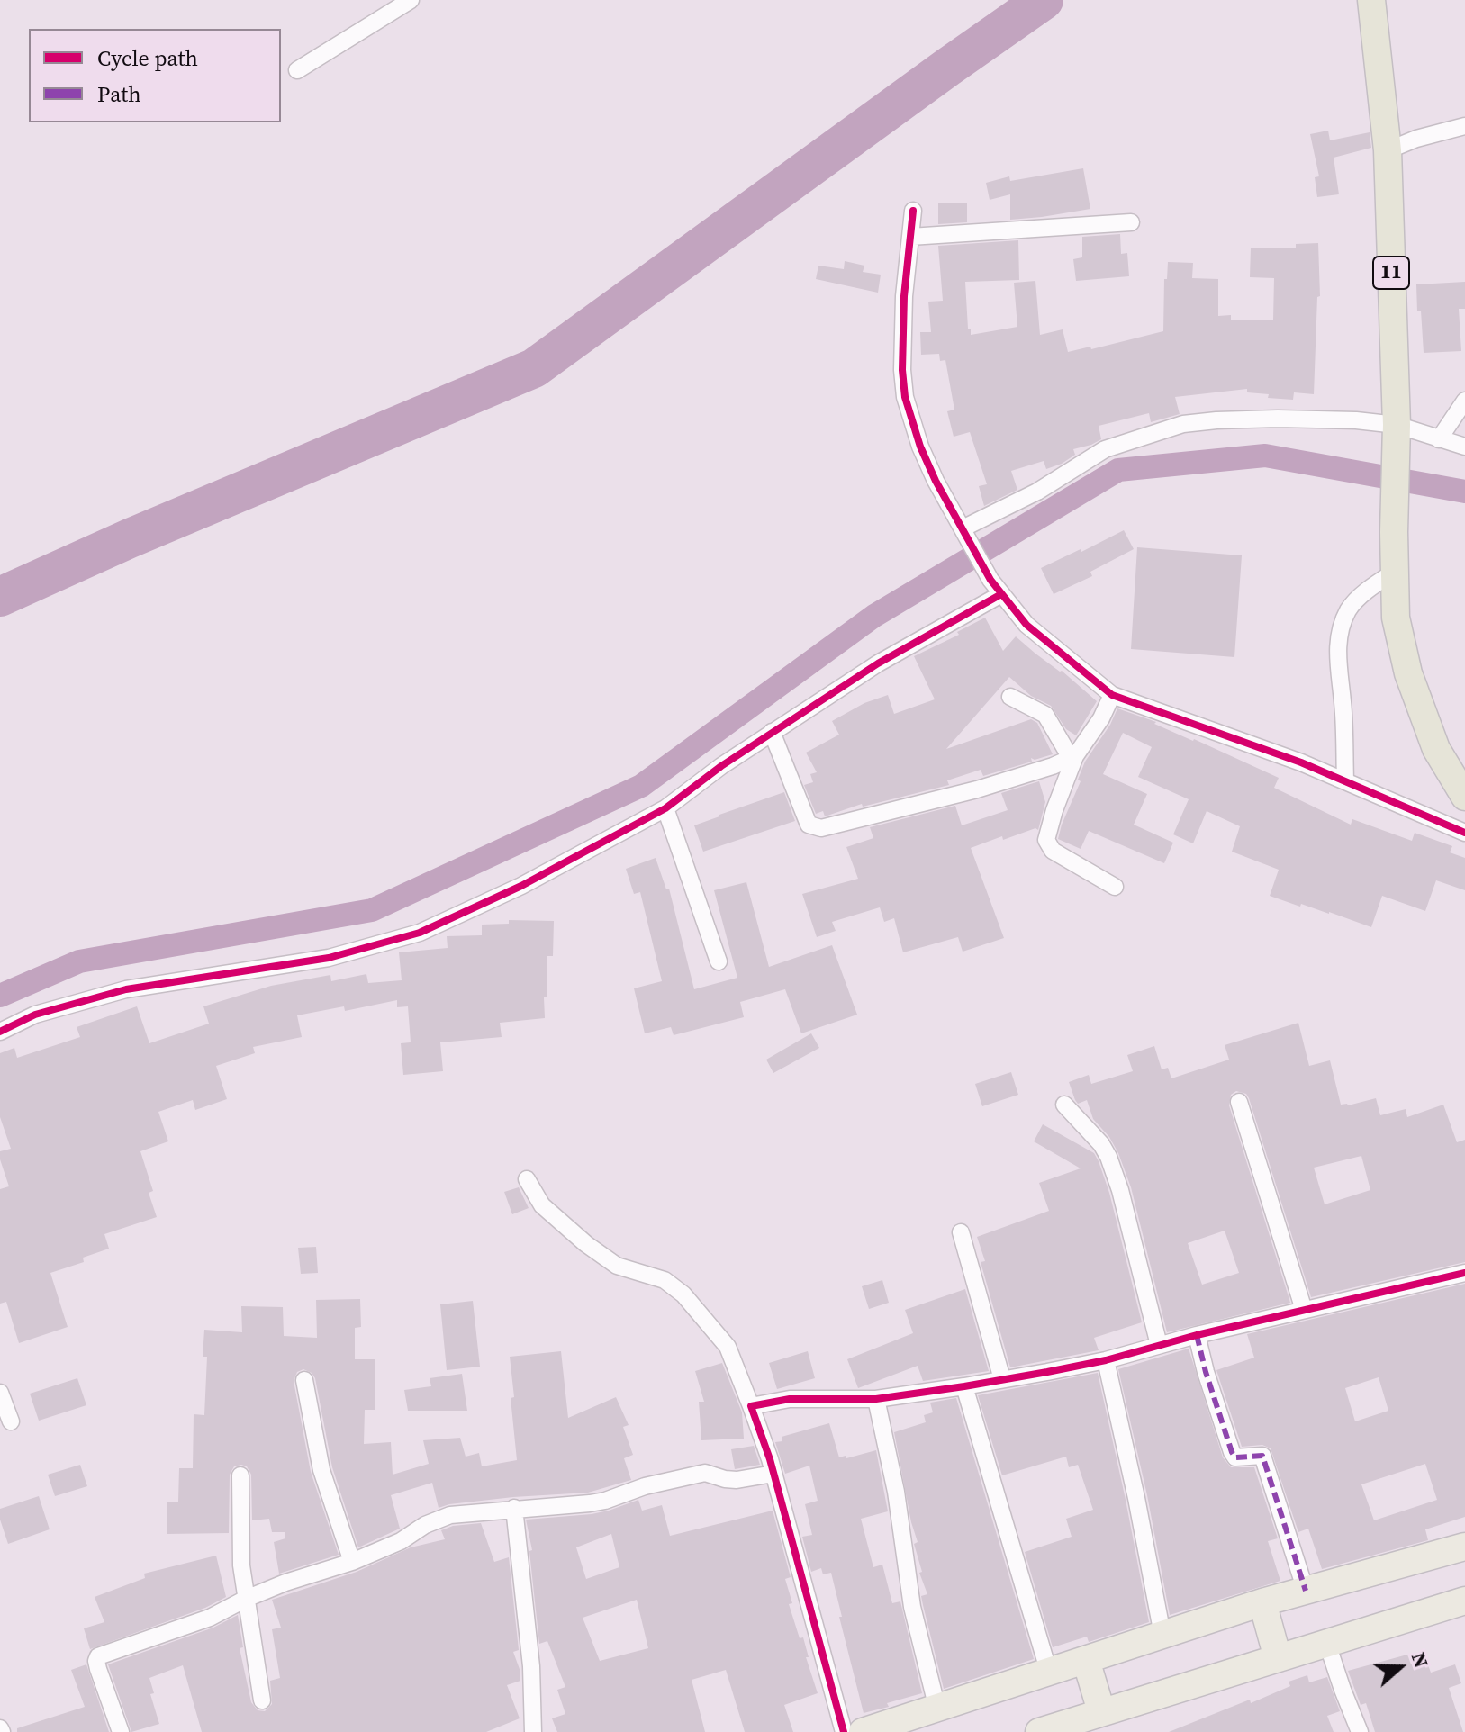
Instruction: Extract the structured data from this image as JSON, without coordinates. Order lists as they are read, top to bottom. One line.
{"streets":{"highway":["11"]},"legend":["Cycle path","Path"],"north":"right"}
